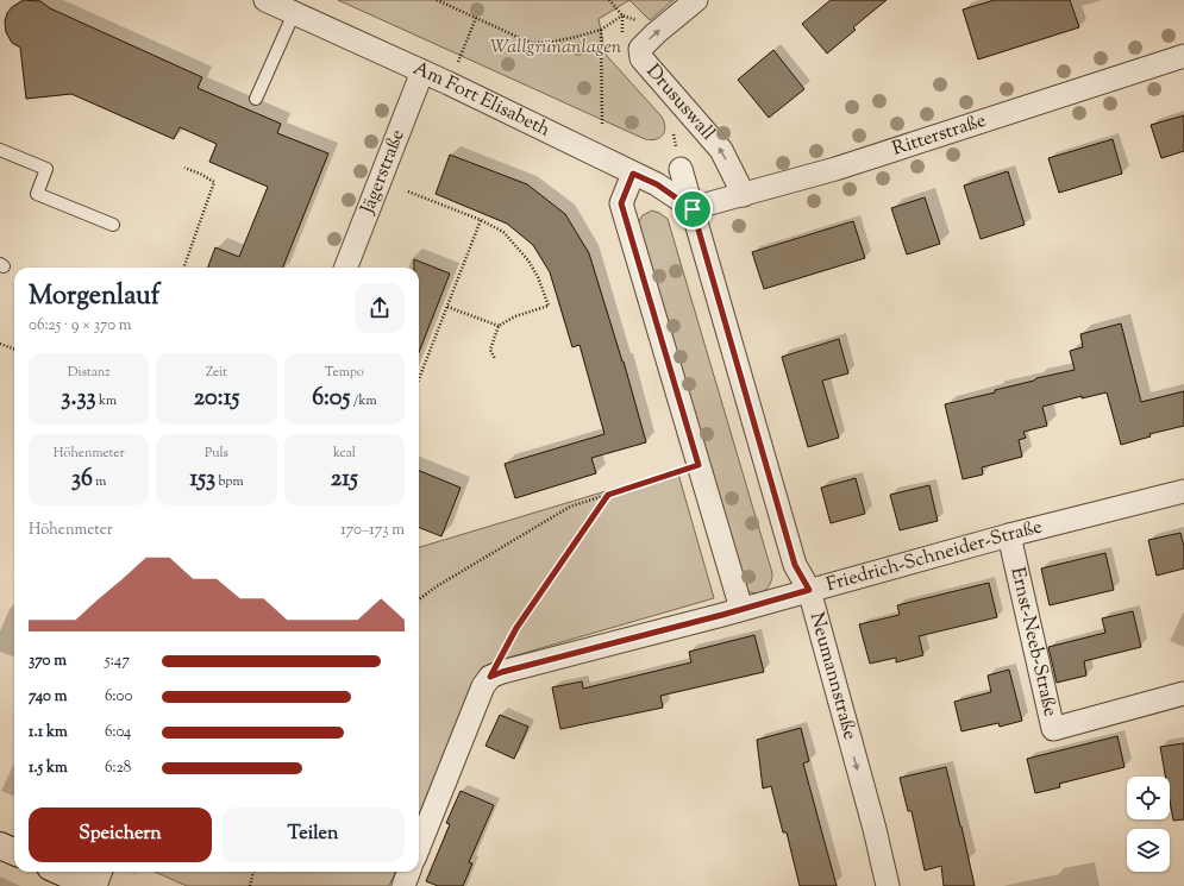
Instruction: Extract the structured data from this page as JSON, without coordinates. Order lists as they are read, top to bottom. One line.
{"streets":{"street":["Am Fort Elisabeth","Drususwall","Ritterstraße","Jägerstraße","Friedrich-Schneider-Straße","Ernst-Neeb-Straße","Neumannstraße"]},"crossings":[["Am Fort Elisabeth","Ritterstraße"],["Am Fort Elisabeth","Jägerstraße"],["Am Fort Elisabeth","Neumannstraße"],["Drususwall","Ritterstraße"],["Ritterstraße","Neumannstraße"],["Friedrich-Schneider-Straße","Ernst-Neeb-Straße"],["Friedrich-Schneider-Straße","Neumannstraße"]],"one_way":["Neumannstraße"],"parks":["Wallgrünanlagen"],"page":{"heading":["Morgenlauf","06:25 · 9 × 370 m"],"stats":[["Distanz","3.33 km"],["Zeit","20:15"],["Tempo","6:05 /km"],["Höhenmeter","36 m"],["Puls","153 bpm"],["kcal","215"]],"chart":["Höhenmeter","170–173 m"],"list":[{"name":"370 m","note":"5:47"},{"name":"740 m","note":"6:00"},{"name":"1.1 km","note":"6:04"},{"name":"1.5 km","note":"6:28"}],"buttons":["Speichern","Teilen"]}}
